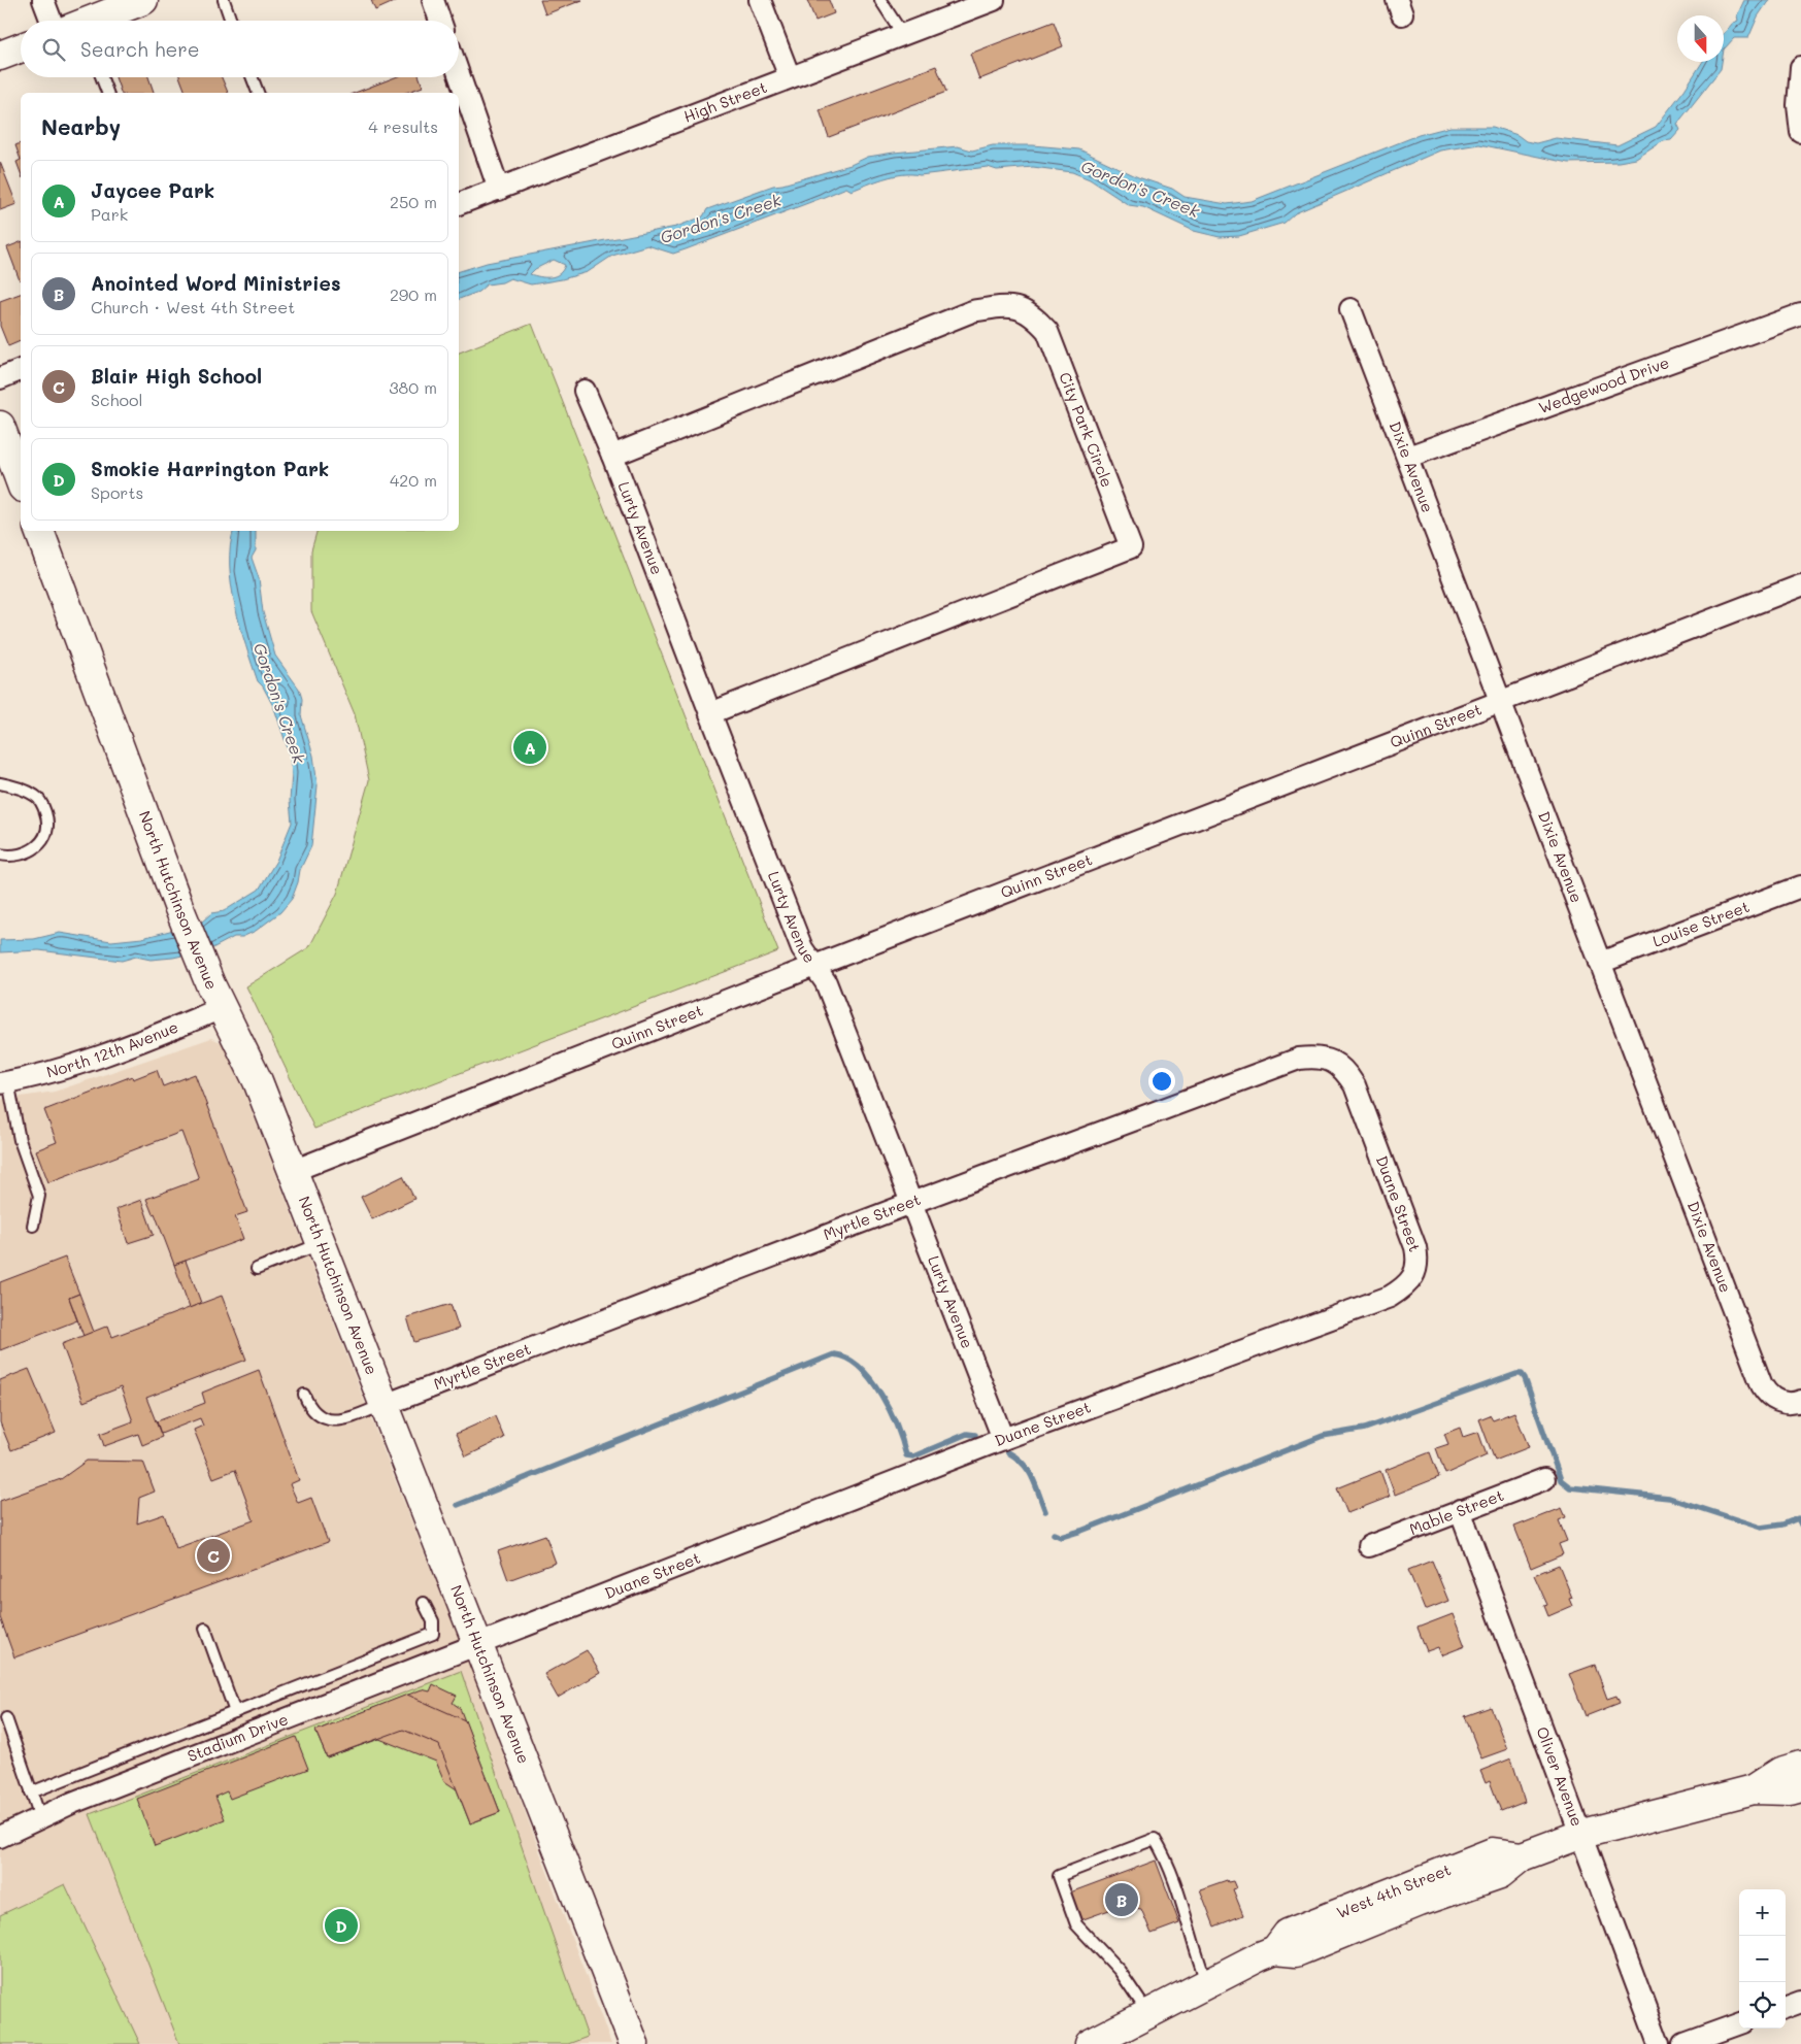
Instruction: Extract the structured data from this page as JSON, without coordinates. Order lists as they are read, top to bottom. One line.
{"streets":{"main road":["North Hutchinson Avenue","West 4th Street"],"street":["High Street","Wedgewood Drive","City Park Circle","Dixie Avenue","Lurty Avenue","Quinn Street","Louise Street","North 12th Avenue","Duane Street","Myrtle Street","Mable Street","Stadium Drive","Oliver Avenue"]},"crossings":[["Wedgewood Drive","Dixie Avenue"],["City Park Circle","Lurty Avenue"],["Dixie Avenue","Quinn Street"],["Dixie Avenue","Louise Street"],["Lurty Avenue","Quinn Street"],["Lurty Avenue","Duane Street"],["Lurty Avenue","Myrtle Street"],["Quinn Street","North Hutchinson Avenue"],["North Hutchinson Avenue","North 12th Avenue"],["North Hutchinson Avenue","Duane Street"],["North Hutchinson Avenue","Myrtle Street"],["North Hutchinson Avenue","Stadium Drive"],["Duane Street","Myrtle Street"],["Duane Street","Stadium Drive"],["Mable Street","Oliver Avenue"],["Oliver Avenue","West 4th Street"]],"water":["Gordon's Creek"],"north":"bottom","page":{"search":"Search here","heading":["Nearby","4 results"],"list":[{"mark":"A","name":"Jaycee Park","note":"Park","value":"250 m"},{"mark":"B","name":"Anointed Word Ministries","note":"Church · West 4th Street","value":"290 m"},{"mark":"C","name":"Blair High School","note":"School","value":"380 m"},{"mark":"D","name":"Smokie Harrington Park","note":"Sports","value":"420 m"}],"pins":["A","C","B","D"],"map_buttons":["+","−"]}}
